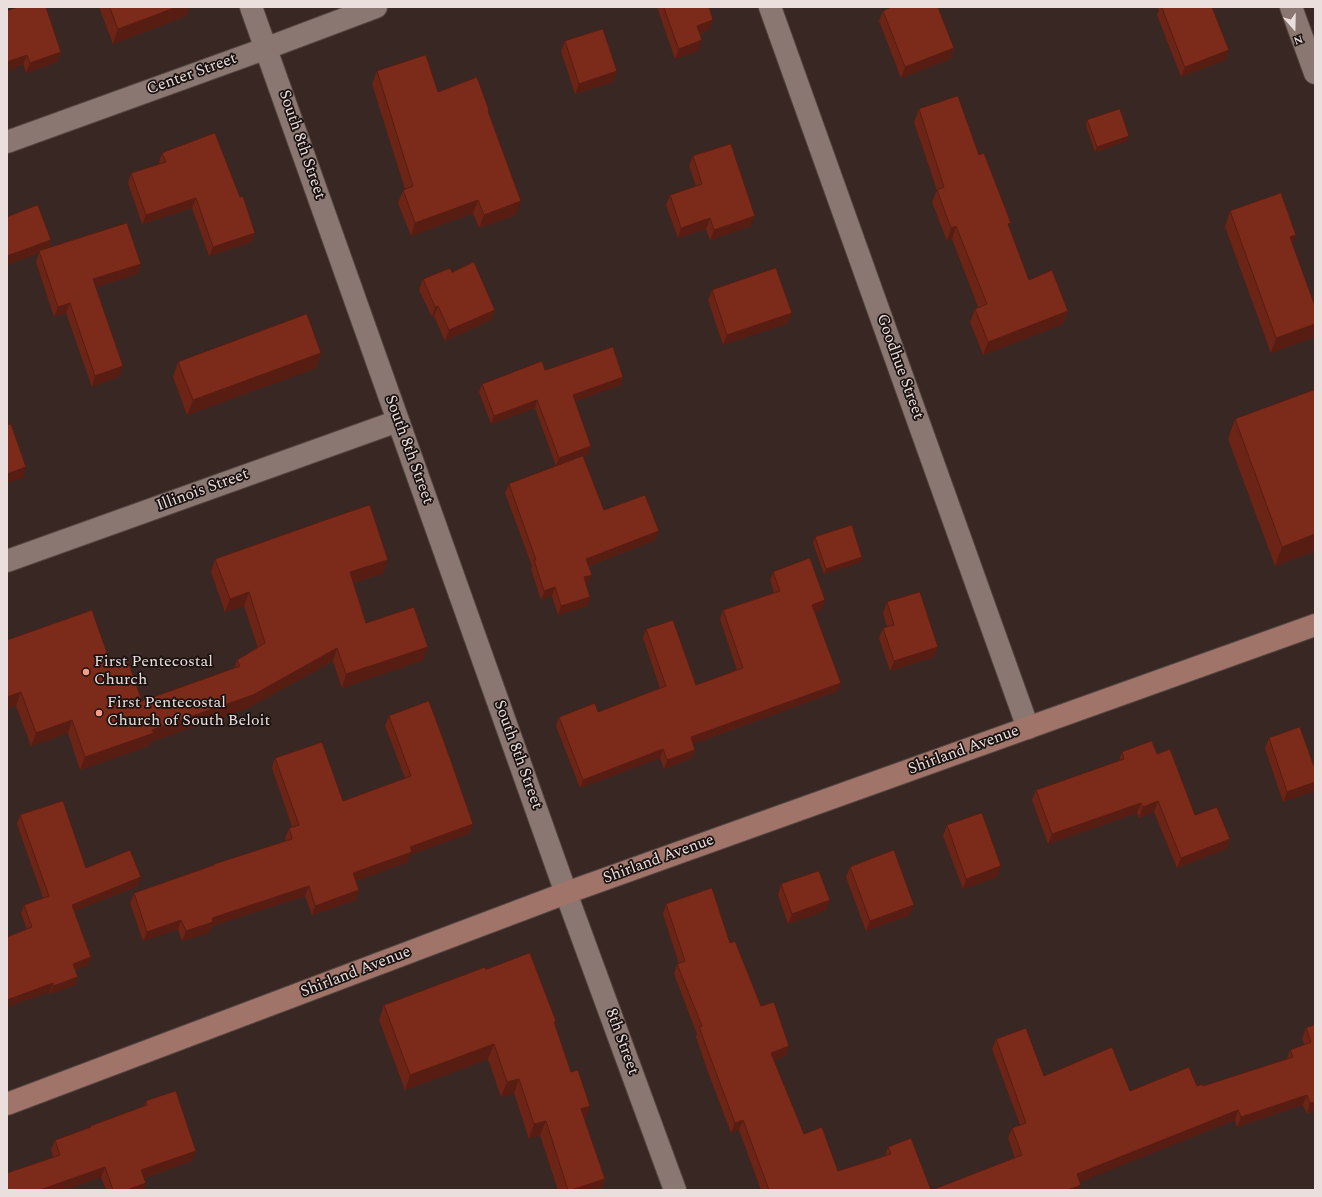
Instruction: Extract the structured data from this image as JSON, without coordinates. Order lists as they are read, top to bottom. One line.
{"streets":{"street":["Center Street","South 8th Street","Goodhue Street","Illinois Street","Shirland Avenue","8th Street"]},"crossings":[["Center Street","South 8th Street"],["South 8th Street","Illinois Street"],["South 8th Street","Shirland Avenue"],["South 8th Street","8th Street"],["Goodhue Street","Shirland Avenue"],["Shirland Avenue","8th Street"]],"places":["First Pentecostal Church","First Pentecostal Church of South Beloit"],"north":"bottom"}
